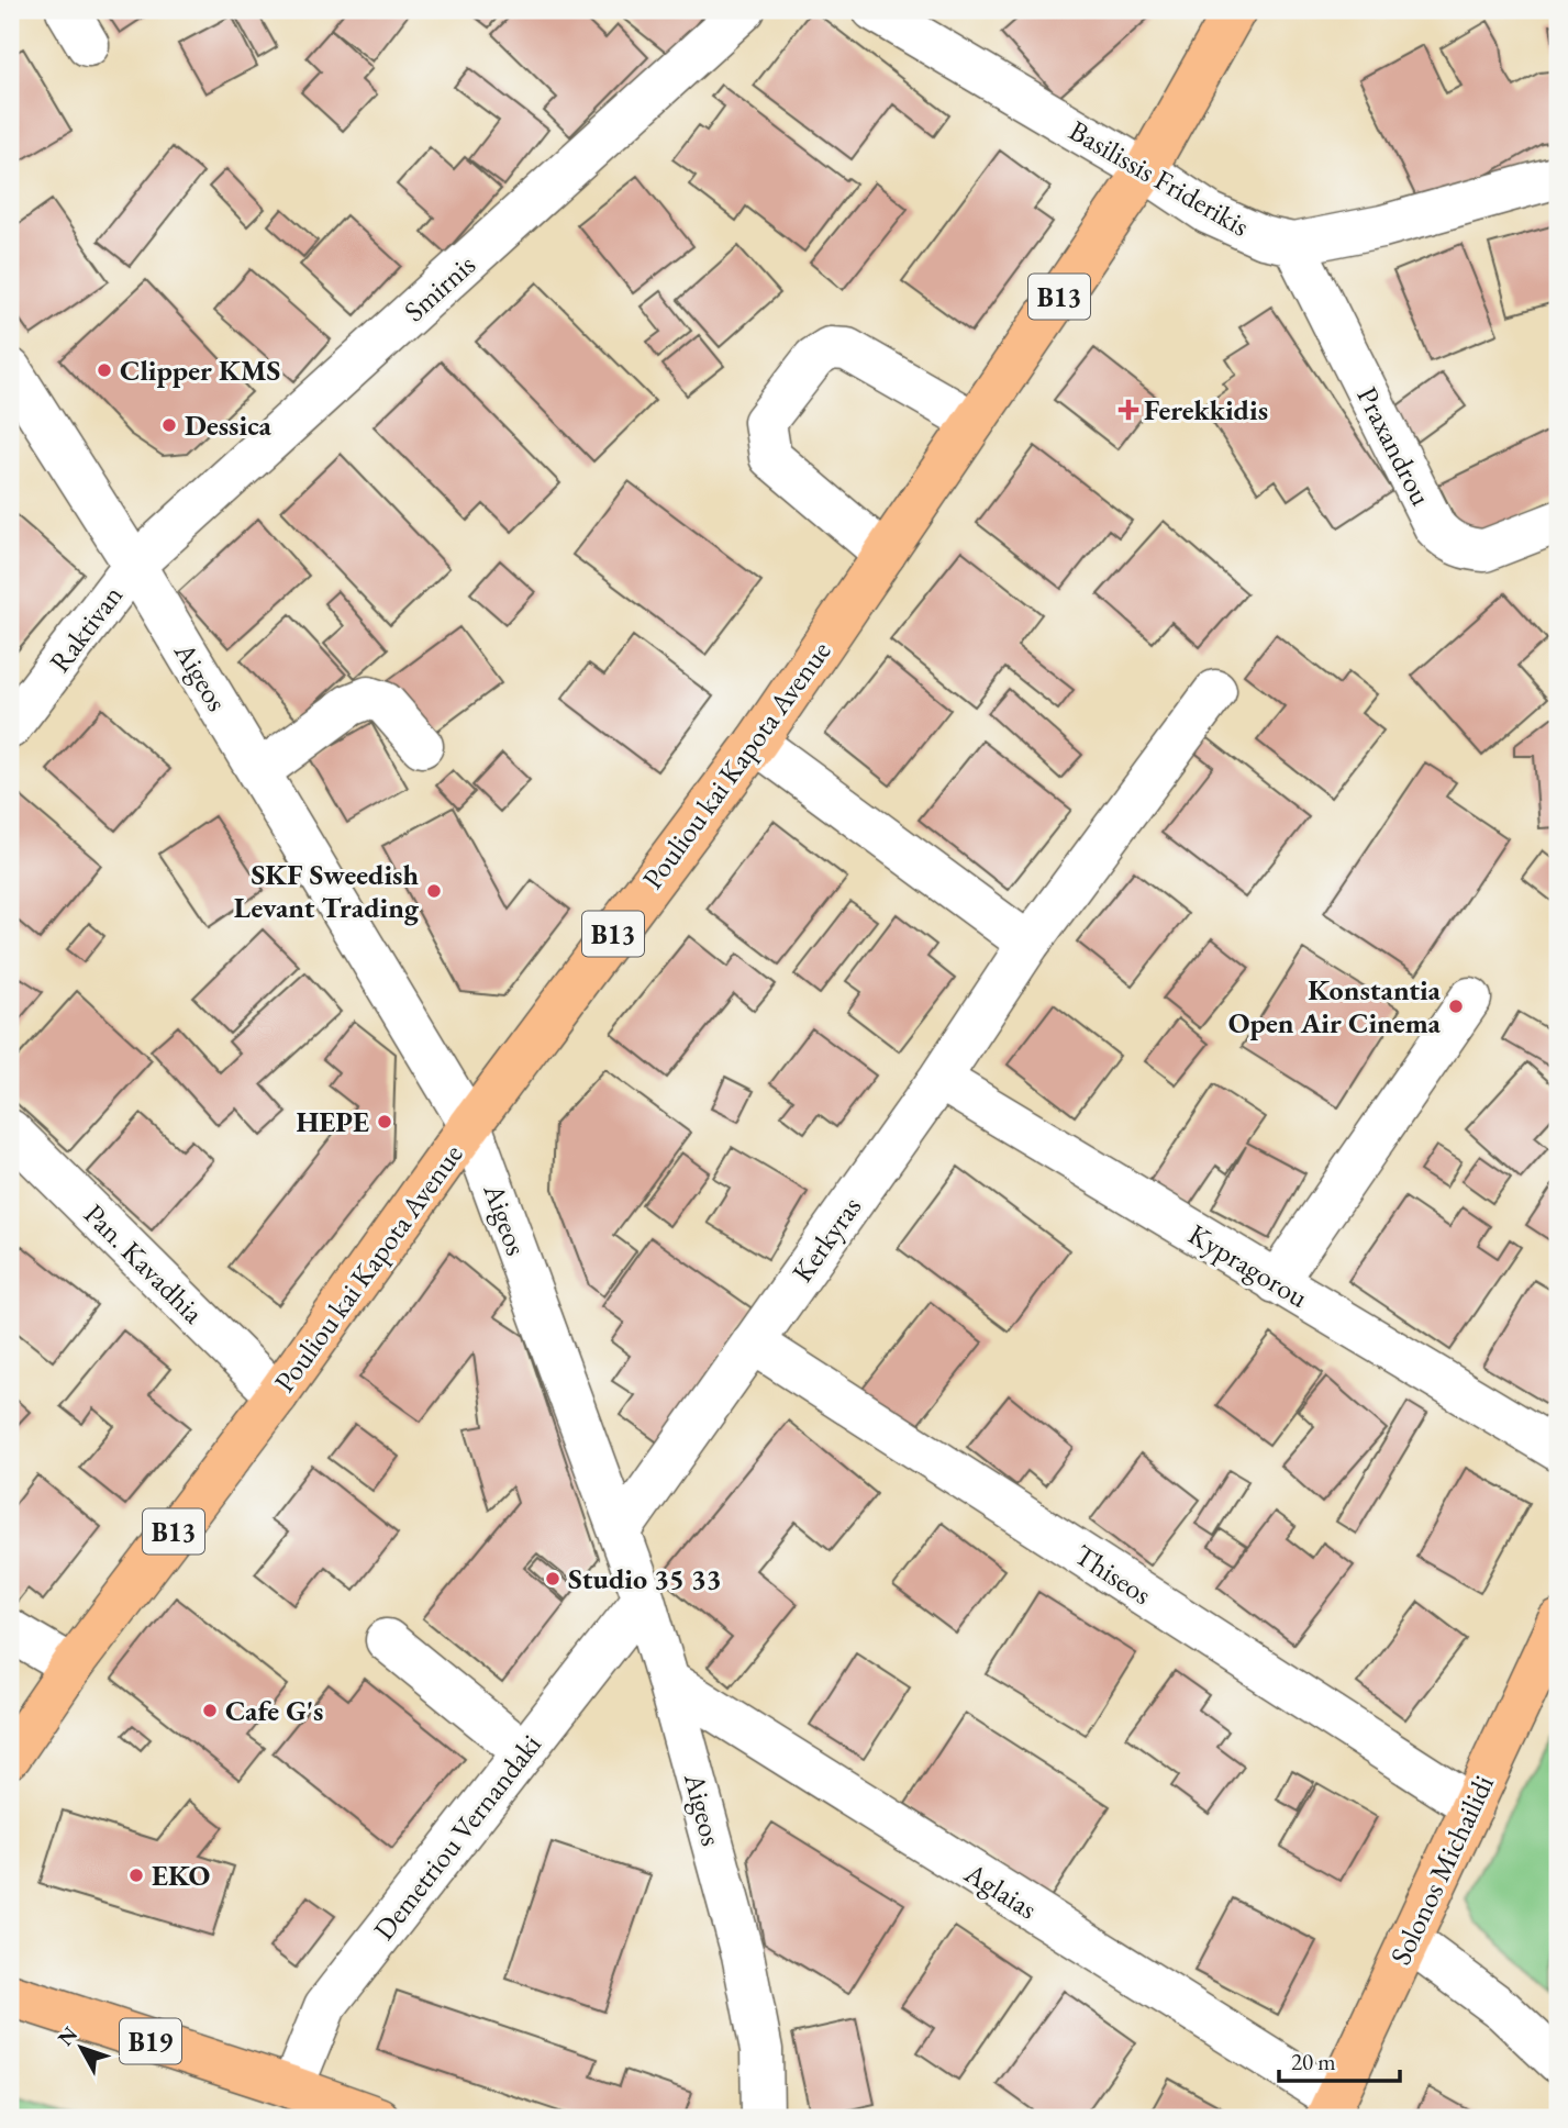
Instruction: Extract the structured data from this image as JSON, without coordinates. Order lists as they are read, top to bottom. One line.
{"streets":{"main road":["B13","Pouliou kai Kapota Avenue","Solonos Michailidi","B19"],"street":["Basilissis Friderikis","Smirnis","Praxandrou","Raktivan","Aigeos","Kerkyras","Pan. Kavadhia","Kypragorou","Thiseos","Demetriou Vernandaki","Aglaias"]},"crossings":[["Basilissis Friderikis","Praxandrou"],["Basilissis Friderikis","Pouliou kai Kapota Avenue"],["Smirnis","Raktivan"],["Smirnis","Aigeos"],["Raktivan","Aigeos"],["Aigeos","Pouliou kai Kapota Avenue"],["Aigeos","Kerkyras"],["Aigeos","Demetriou Vernandaki"],["Aigeos","Aglaias"],["Pouliou kai Kapota Avenue","Pan. Kavadhia"],["Kerkyras","Kypragorou"],["Kerkyras","Thiseos"],["Thiseos","Solonos Michailidi"],["Demetriou Vernandaki","B19"],["Solonos Michailidi","Aglaias"]],"places":{"other":["Clipper KMS","Dessica","SKF Sweedish Levant Trading","Konstantia Open Air Cinema","HEPE","Studio 35 33","Cafe G's","EKO"],"health":["Ferekkidis"]},"scale_bar":"20 m","north":"top left"}
